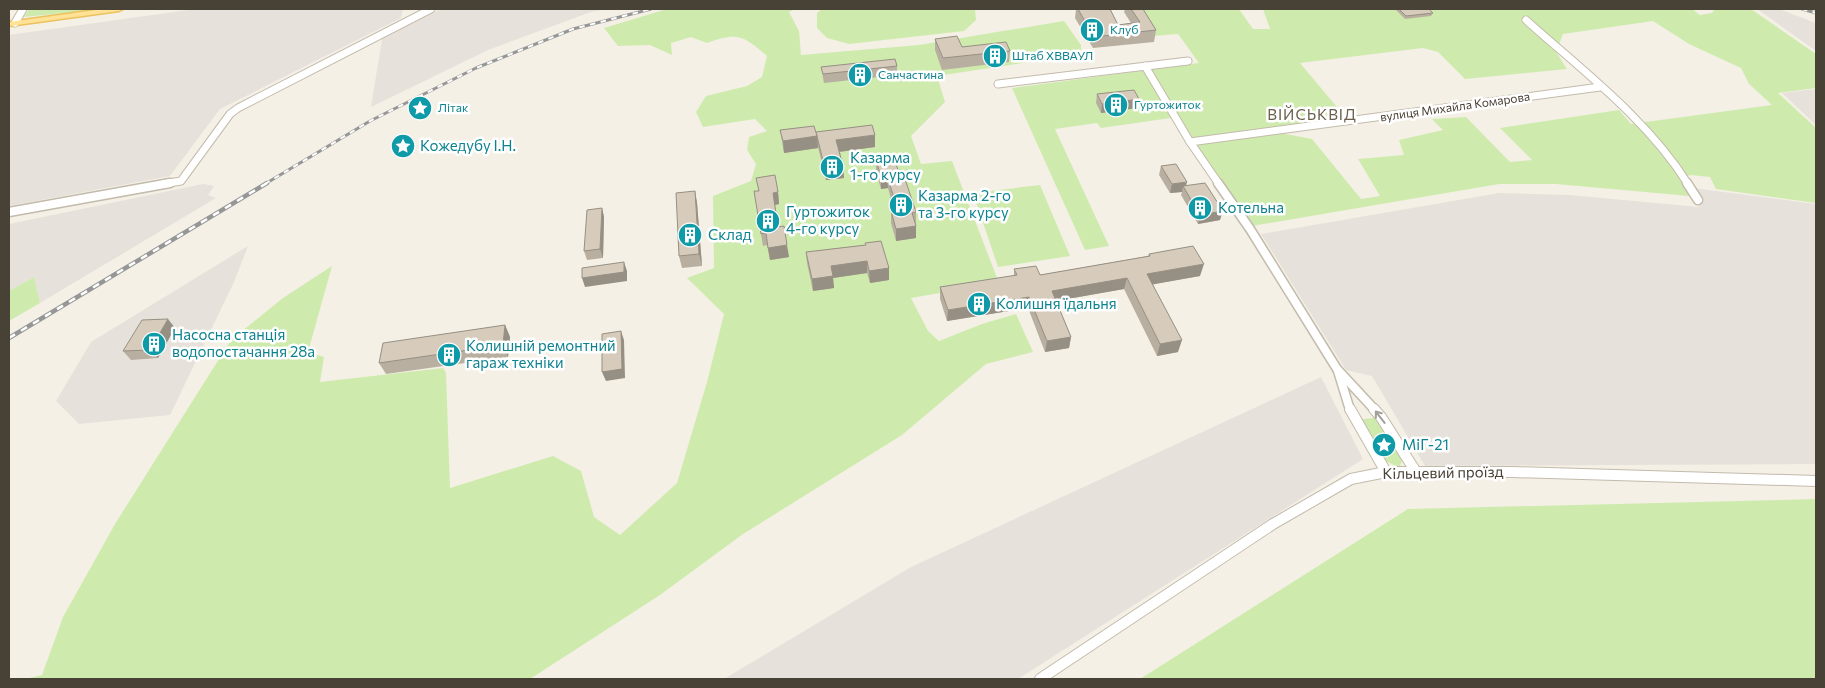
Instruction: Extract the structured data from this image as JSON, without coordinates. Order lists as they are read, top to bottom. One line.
{"streets":{"street":["вулиця Михайла Комарова","Кільцевий проїзд"]},"districts":["ВІЙСЬКВІД"],"places":{"building":["Клуб","Штаб ХВВАУЛ","Санчастина","Гуртожиток","Казарма 1-го курсу","Казарма 2-го та 3-го курсу","Котельна","Гуртожиток 4-го курсу","Склад","Колишня їдальня","Насосна станція водопостачання 28а","Колишній ремонтний гараж техніки"],"place":["Літак","Кожедубу І.Н.","МіГ-21"]}}
